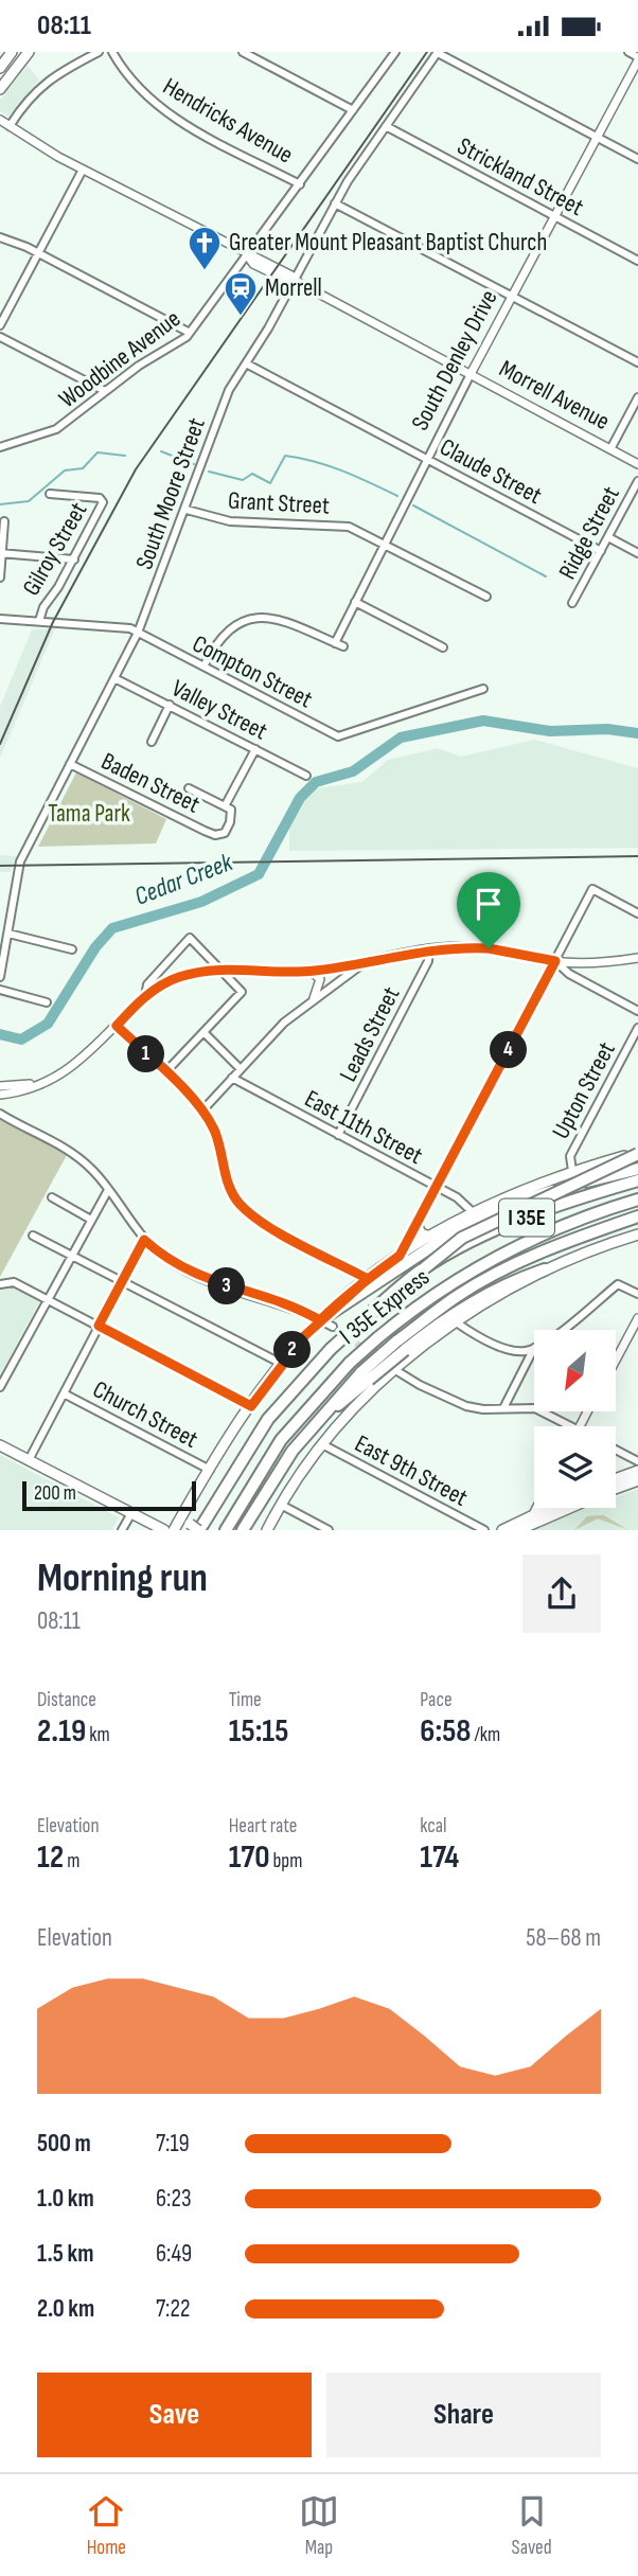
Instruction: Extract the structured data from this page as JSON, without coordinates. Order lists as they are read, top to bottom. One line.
{"streets":{"highway":["I 35E","I 35E Express"],"street":["Hendricks Avenue","Strickland Street","Woodbine Avenue","South Denley Drive","Morrell Avenue","Claude Street","South Moore Street","Grant Street","Ridge Street","Gilroy Street","Compton Street","Valley Street","Baden Street","Leads Street","Upton Street","East 11th Street","Church Street","East 9th Street"]},"crossings":[["Hendricks Avenue","Woodbine Avenue"],["Strickland Street","South Denley Drive"],["Strickland Street","South Moore Street"],["Woodbine Avenue","Morrell Avenue"],["South Denley Drive","Morrell Avenue"],["South Denley Drive","Claude Street"],["South Denley Drive","Grant Street"],["Morrell Avenue","South Moore Street"],["Claude Street","South Moore Street"],["Claude Street","Ridge Street"],["South Moore Street","Grant Street"],["South Moore Street","Compton Street"],["South Moore Street","Valley Street"],["South Moore Street","Baden Street"],["Gilroy Street","Compton Street"],["Leads Street","East 11th Street"]],"water":["Cedar Creek"],"parks":["Tama Park"],"places":{"church":["Greater Mount Pleasant Baptist Church"],"station":["Morrell"]},"scale_bar":"200 m","north":"bottom left","page":{"status":"08:11","pins":["4","1","3","2"],"scale":"200 m","heading":["Morning run","08:11"],"stats":[["Distance","2.19 km"],["Time","15:15"],["Pace","6:58 /km"],["Elevation","12 m"],["Heart rate","170 bpm"],["kcal","174"]],"chart":["Elevation","58–68 m"],"list":[{"name":"500 m","note":"7:19"},{"name":"1.0 km","note":"6:23"},{"name":"1.5 km","note":"6:49"},{"name":"2.0 km","note":"7:22"}],"buttons":["Save","Share"],"tabs":["Home","Map","Saved"]}}
